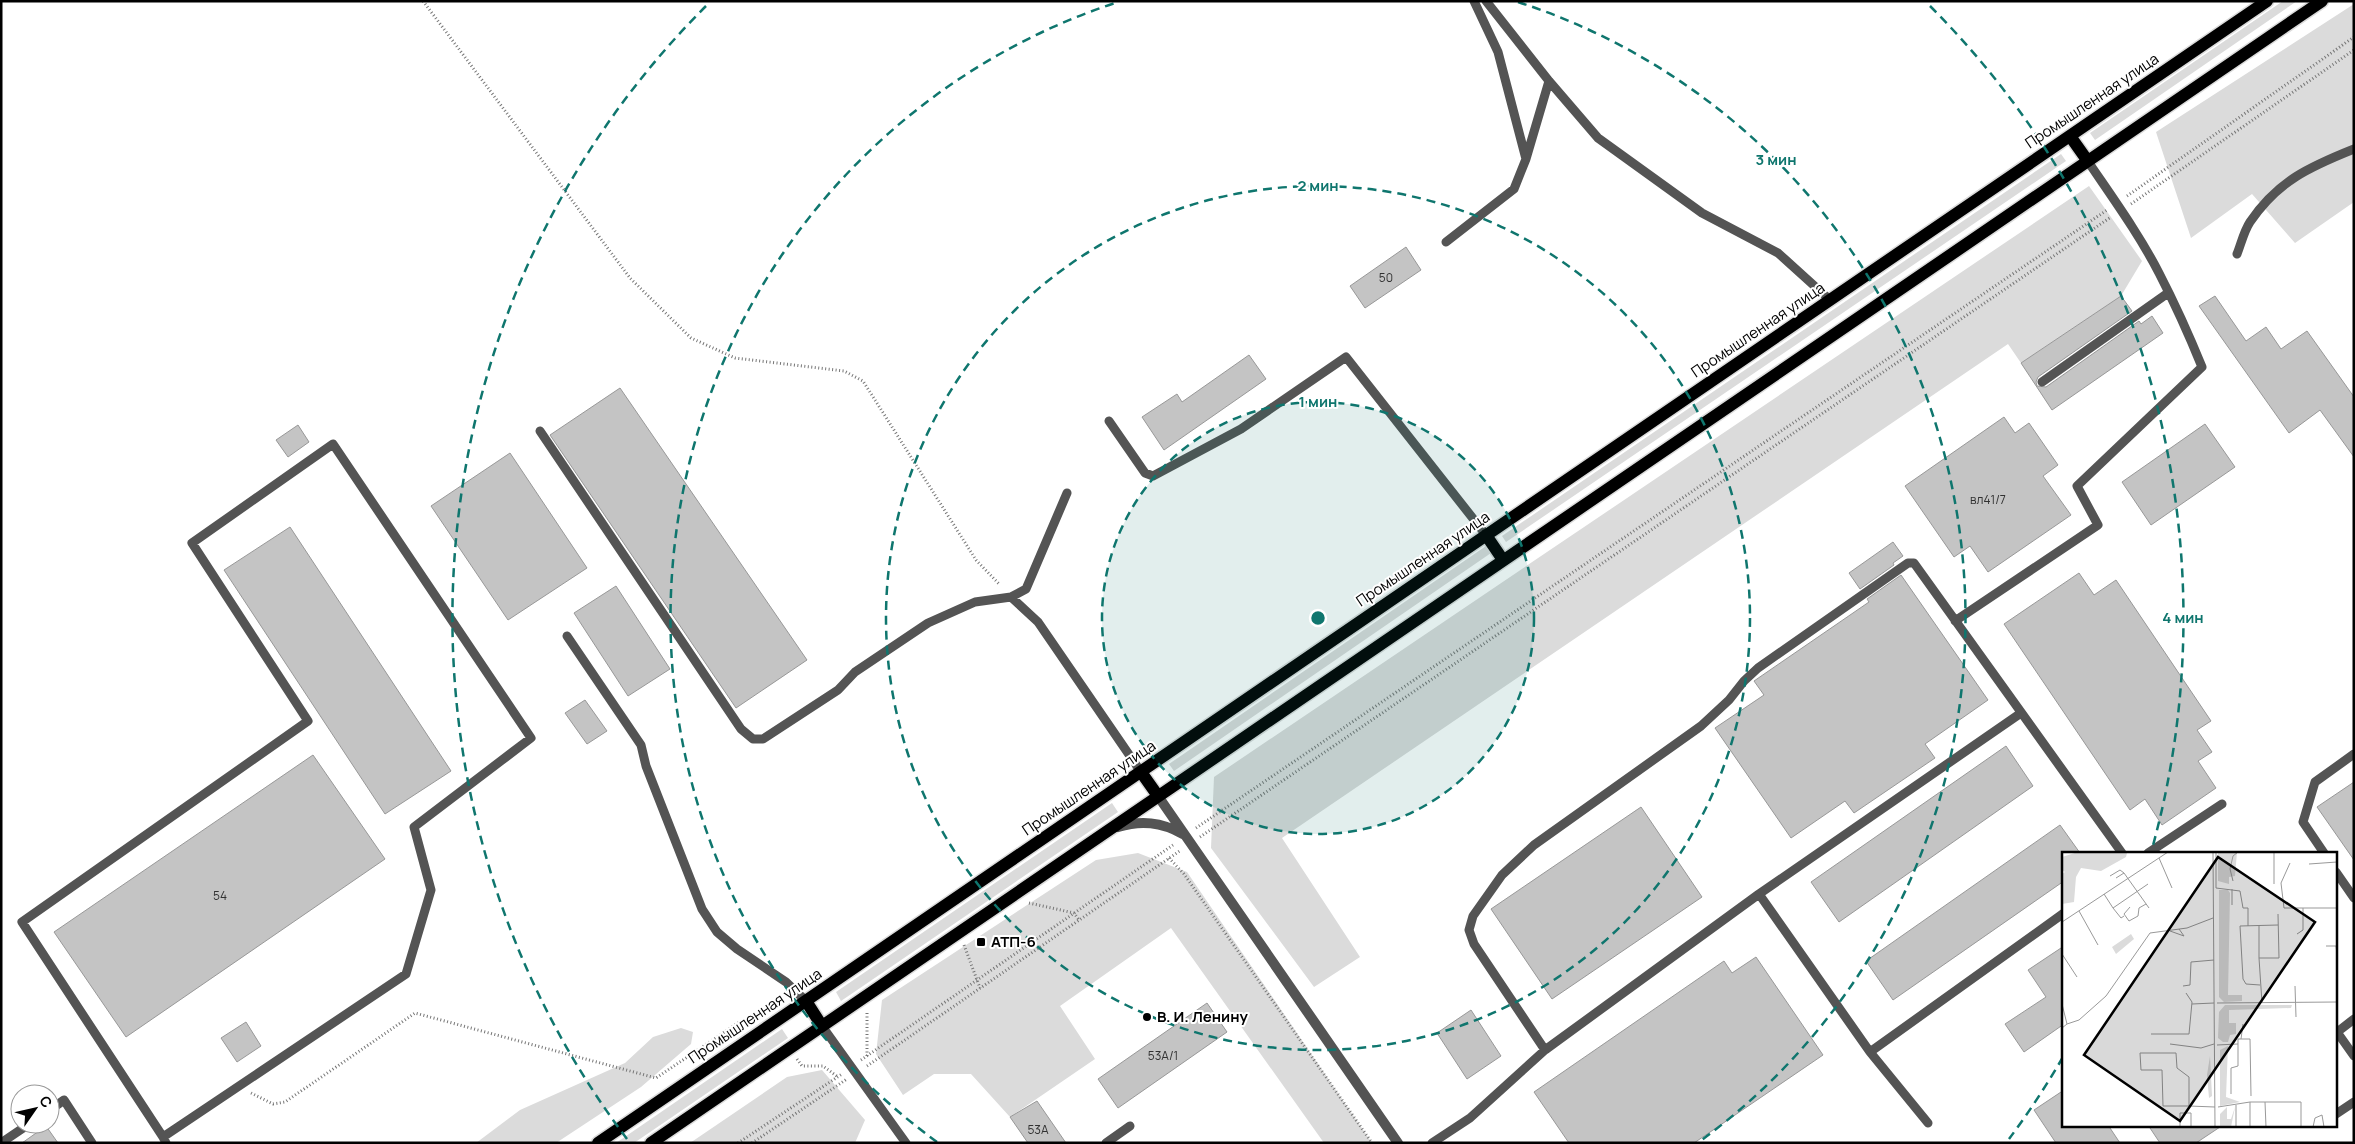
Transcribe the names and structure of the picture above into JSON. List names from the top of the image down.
{
  "streets": {
    "main road": ["Промышленная улица"]
  },
  "places": {
    "transit": ["АТП-6"],
    "other": ["В. И. Ленину"]
  },
  "house_numbers": [
    "50",
    "вл41/7",
    "54",
    "53А/1",
    "53А"
  ],
  "north": "top right",
  "rings": [
    "3 мин",
    "2 мин",
    "1 мин",
    "4 мин"
  ]
}
